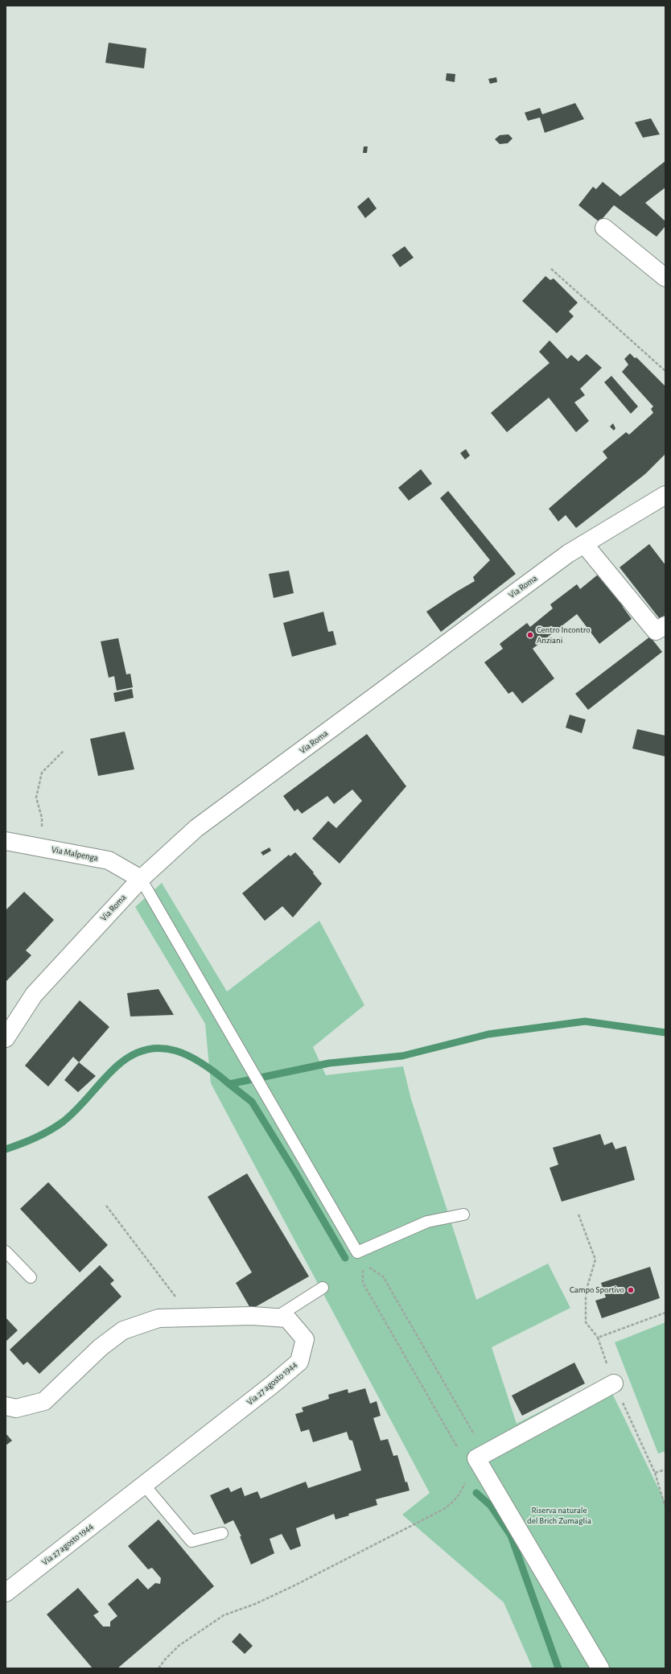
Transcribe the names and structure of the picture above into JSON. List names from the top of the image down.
{
  "streets": {
    "street": ["Via Roma", "Via Malpenga", "Via 27 agosto 1944"]
  },
  "crossings": [
    ["Via Roma", "Via Malpenga"]
  ],
  "parks": ["Riserva naturale del Brich Zumaglia"],
  "places": ["Centro Incontro Anziani", "Campo Sportivo"]
}
